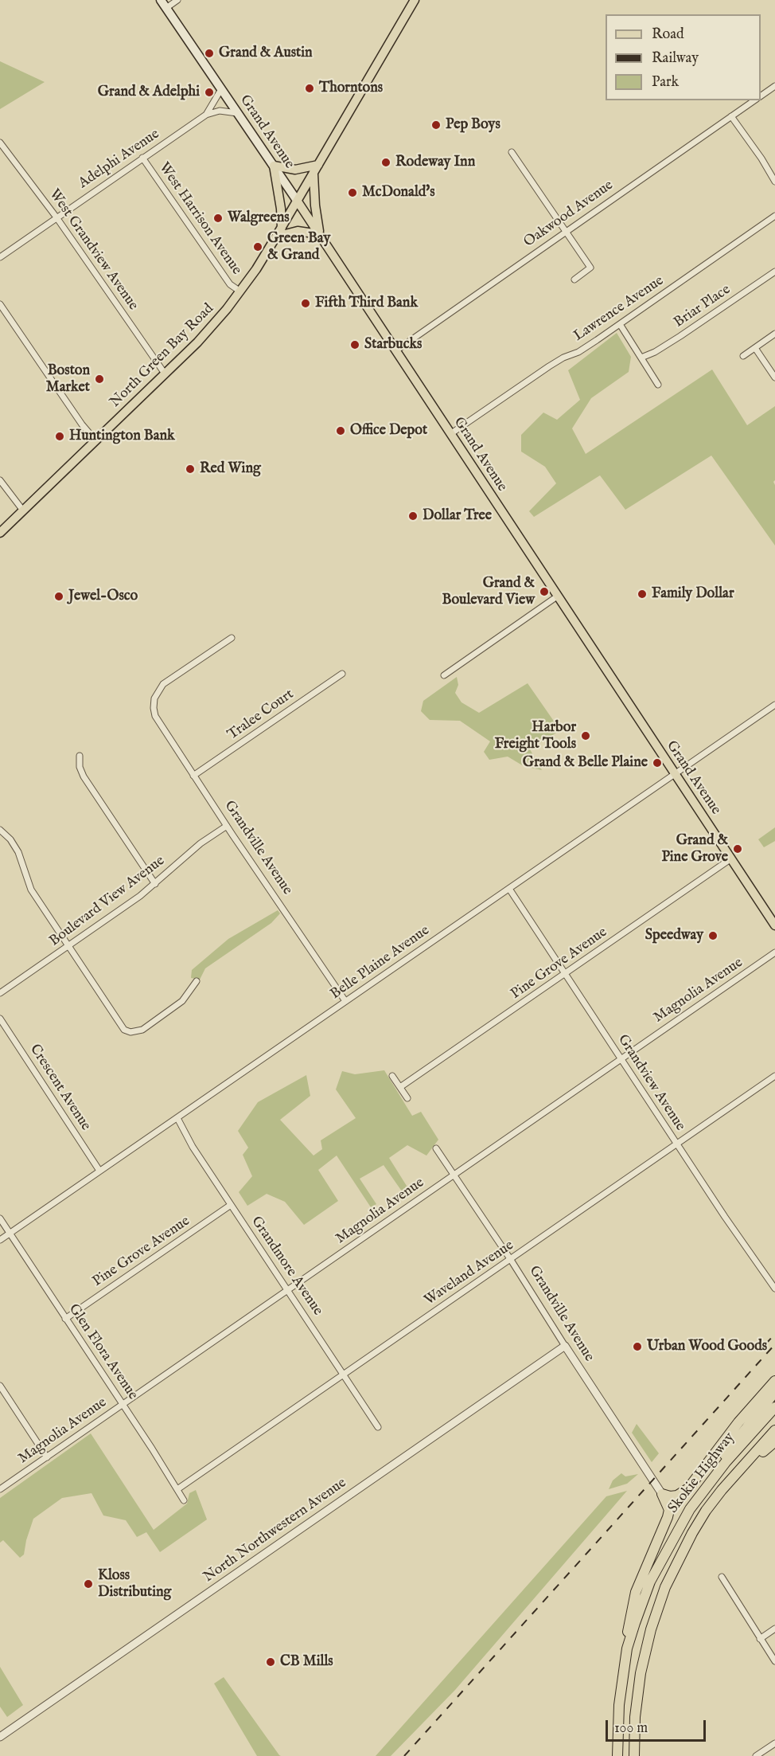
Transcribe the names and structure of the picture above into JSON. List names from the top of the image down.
{
  "streets": {
    "highway": ["Skokie Highway"],
    "main road": ["Grand Avenue", "North Green Bay Road"],
    "street": [
      "Adelphi Avenue",
      "Oakwood Avenue",
      "West Harrison Avenue",
      "West Grandview Avenue",
      "Briar Place",
      "Lawrence Avenue",
      "Tralee Court",
      "Grandville Avenue",
      "Boulevard View Avenue",
      "Belle Plaine Avenue",
      "Pine Grove Avenue",
      "Magnolia Avenue",
      "Grandview Avenue",
      "Crescent Avenue",
      "Grandmore Avenue",
      "Waveland Avenue",
      "Glen Flora Avenue",
      "North Northwestern Avenue"
    ]
  },
  "crossings": [
    ["Grand Avenue", "Adelphi Avenue"],
    ["Grand Avenue", "Oakwood Avenue"],
    ["Grand Avenue", "Lawrence Avenue"],
    ["Grand Avenue", "North Green Bay Road"],
    ["Grand Avenue", "Belle Plaine Avenue"],
    ["Grand Avenue", "Pine Grove Avenue"],
    ["Adelphi Avenue", "West Harrison Avenue"],
    ["Adelphi Avenue", "West Grandview Avenue"],
    ["West Harrison Avenue", "North Green Bay Road"],
    ["West Grandview Avenue", "North Green Bay Road"],
    ["Tralee Court", "Grandville Avenue"],
    ["Grandville Avenue", "Boulevard View Avenue"],
    ["Grandville Avenue", "Belle Plaine Avenue"],
    ["Grandville Avenue", "Magnolia Avenue"],
    ["Grandville Avenue", "Waveland Avenue"],
    ["Grandville Avenue", "North Northwestern Avenue"],
    ["Belle Plaine Avenue", "Grandview Avenue"],
    ["Belle Plaine Avenue", "Crescent Avenue"],
    ["Belle Plaine Avenue", "Grandmore Avenue"],
    ["Belle Plaine Avenue", "Glen Flora Avenue"],
    ["Pine Grove Avenue", "Grandview Avenue"],
    ["Pine Grove Avenue", "Grandmore Avenue"],
    ["Pine Grove Avenue", "Glen Flora Avenue"],
    ["Magnolia Avenue", "Grandview Avenue"],
    ["Magnolia Avenue", "Grandmore Avenue"],
    ["Magnolia Avenue", "Glen Flora Avenue"],
    ["Grandview Avenue", "Waveland Avenue"],
    ["Grandmore Avenue", "Waveland Avenue"],
    ["Waveland Avenue", "Glen Flora Avenue"]
  ],
  "places": [
    "Grand & Austin",
    "Thorntons",
    "Grand & Adelphi",
    "Pep Boys",
    "Rodeway Inn",
    "McDonald's",
    "Walgreens",
    "Green Bay & Grand",
    "Fifth Third Bank",
    "Starbucks",
    "Boston Market",
    "Office Depot",
    "Huntington Bank",
    "Red Wing",
    "Dollar Tree",
    "Grand & Boulevard View",
    "Family Dollar",
    "Jewel-Osco",
    "Harbor Freight Tools",
    "Grand & Belle Plaine",
    "Grand & Pine Grove",
    "Speedway",
    "Urban Wood Goods",
    "Kloss Distributing",
    "CB Mills"
  ],
  "legend": ["Road", "Railway", "Park"],
  "scale_bar": "100 m"
}
